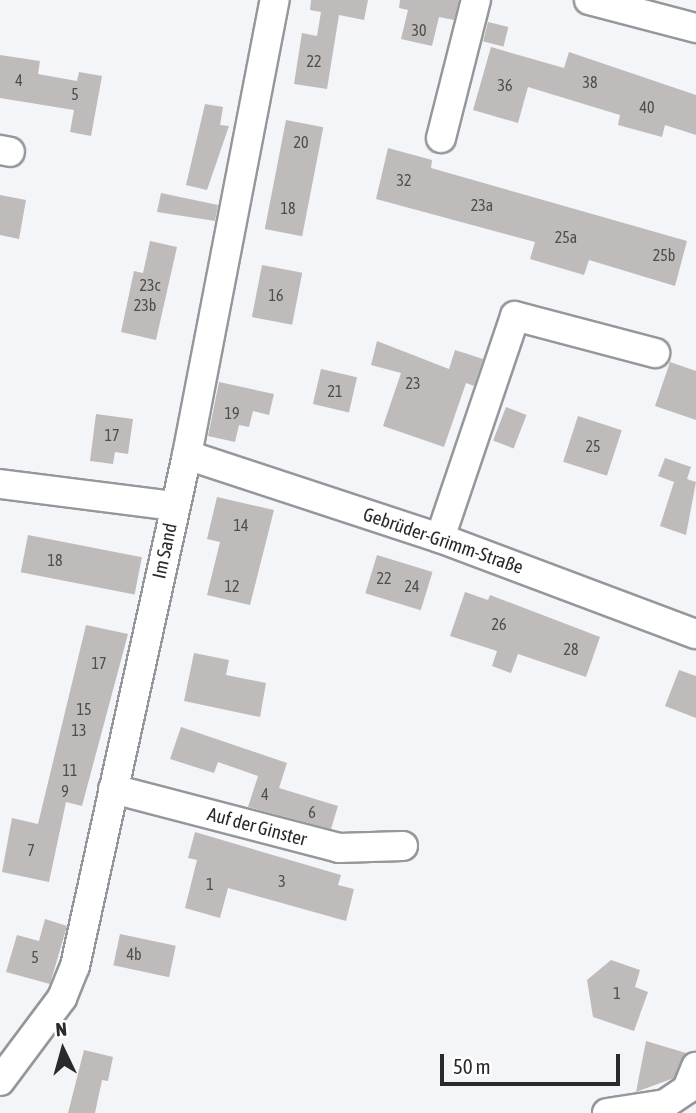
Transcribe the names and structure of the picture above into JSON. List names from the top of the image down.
{
  "streets": {
    "street": ["Gebrüder-Grimm-Straße", "Im Sand", "Auf der Ginster"]
  },
  "crossings": [
    ["Gebrüder-Grimm-Straße", "Im Sand"],
    ["Im Sand", "Auf der Ginster"]
  ],
  "house_numbers": [
    "30",
    "22",
    "4",
    "38",
    "36",
    "5",
    "40",
    "20",
    "32",
    "23a",
    "18",
    "25a",
    "25b",
    "23c",
    "16",
    "23b",
    "23",
    "21",
    "19",
    "17",
    "25",
    "14",
    "18",
    "22",
    "12",
    "24",
    "26",
    "28",
    "17",
    "15",
    "13",
    "11",
    "9",
    "4",
    "6",
    "7",
    "3",
    "1",
    "4b",
    "5",
    "1"
  ],
  "scale_bar": "50 m",
  "north": "top"
}
